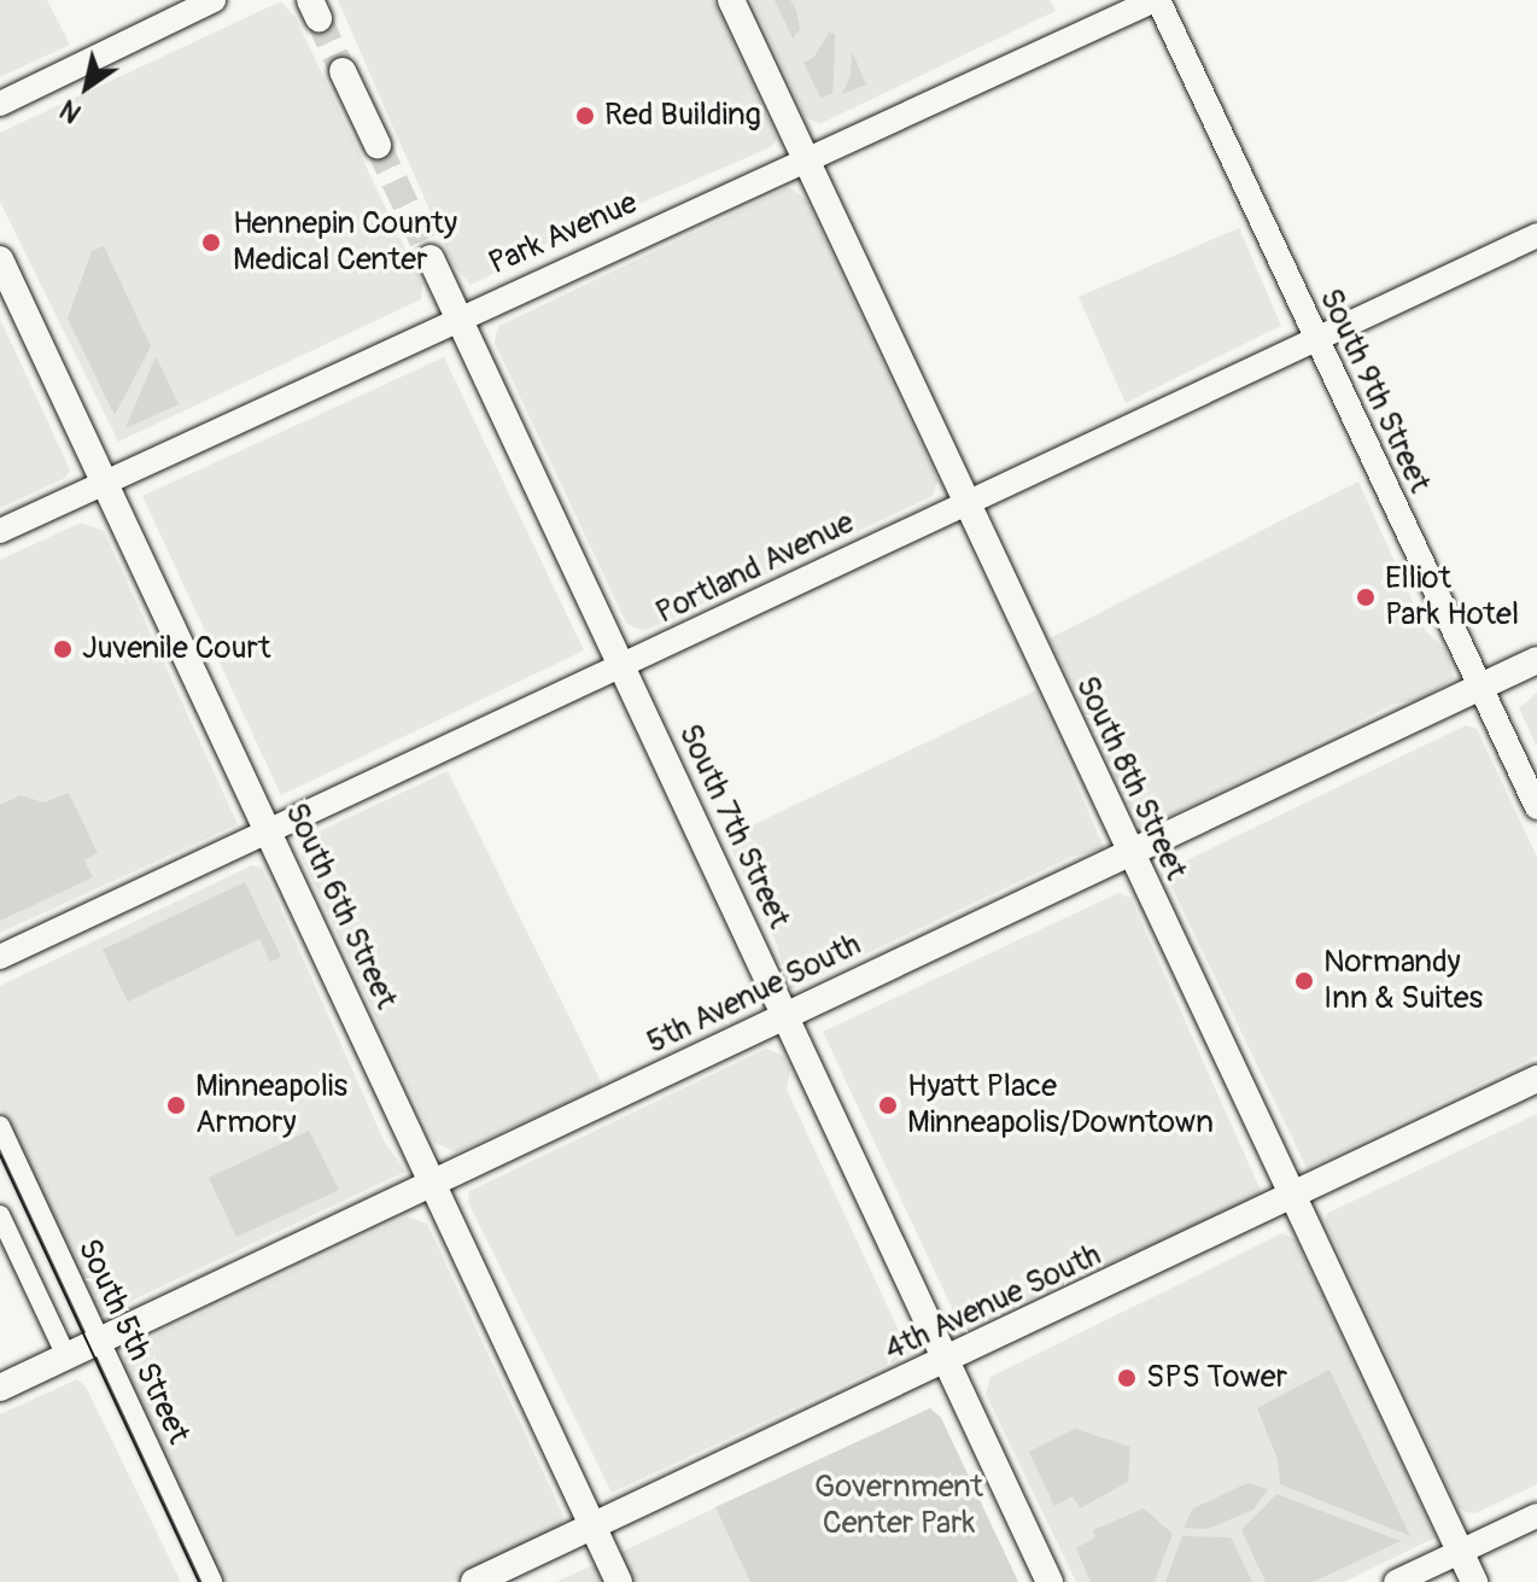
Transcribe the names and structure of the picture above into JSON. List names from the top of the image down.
{
  "streets": {
    "main road": [
      "South 8th Street",
      "South 7th Street",
      "South 6th Street",
      "5th Avenue South",
      "4th Avenue South"
    ],
    "street": [
      "Park Avenue",
      "South 9th Street",
      "Portland Avenue",
      "South 5th Street"
    ]
  },
  "crossings": [
    ["Park Avenue", "South 9th Street"],
    ["Park Avenue", "South 8th Street"],
    ["Park Avenue", "South 7th Street"],
    ["Park Avenue", "South 6th Street"],
    ["South 9th Street", "Portland Avenue"],
    ["South 9th Street", "5th Avenue South"],
    ["Portland Avenue", "South 8th Street"],
    ["Portland Avenue", "South 7th Street"],
    ["Portland Avenue", "South 6th Street"],
    ["South 8th Street", "5th Avenue South"],
    ["South 8th Street", "4th Avenue South"],
    ["South 7th Street", "5th Avenue South"],
    ["South 7th Street", "4th Avenue South"],
    ["South 6th Street", "5th Avenue South"],
    ["South 6th Street", "4th Avenue South"],
    ["5th Avenue South", "South 5th Street"]
  ],
  "parks": ["Government Center Park"],
  "places": [
    "Red Building",
    "Hennepin County Medical Center",
    "Elliot Park Hotel",
    "Juvenile Court",
    "Normandy Inn & Suites",
    "Minneapolis Armory",
    "Hyatt Place Minneapolis/Downtown",
    "SPS Tower"
  ],
  "north": "bottom left"
}
